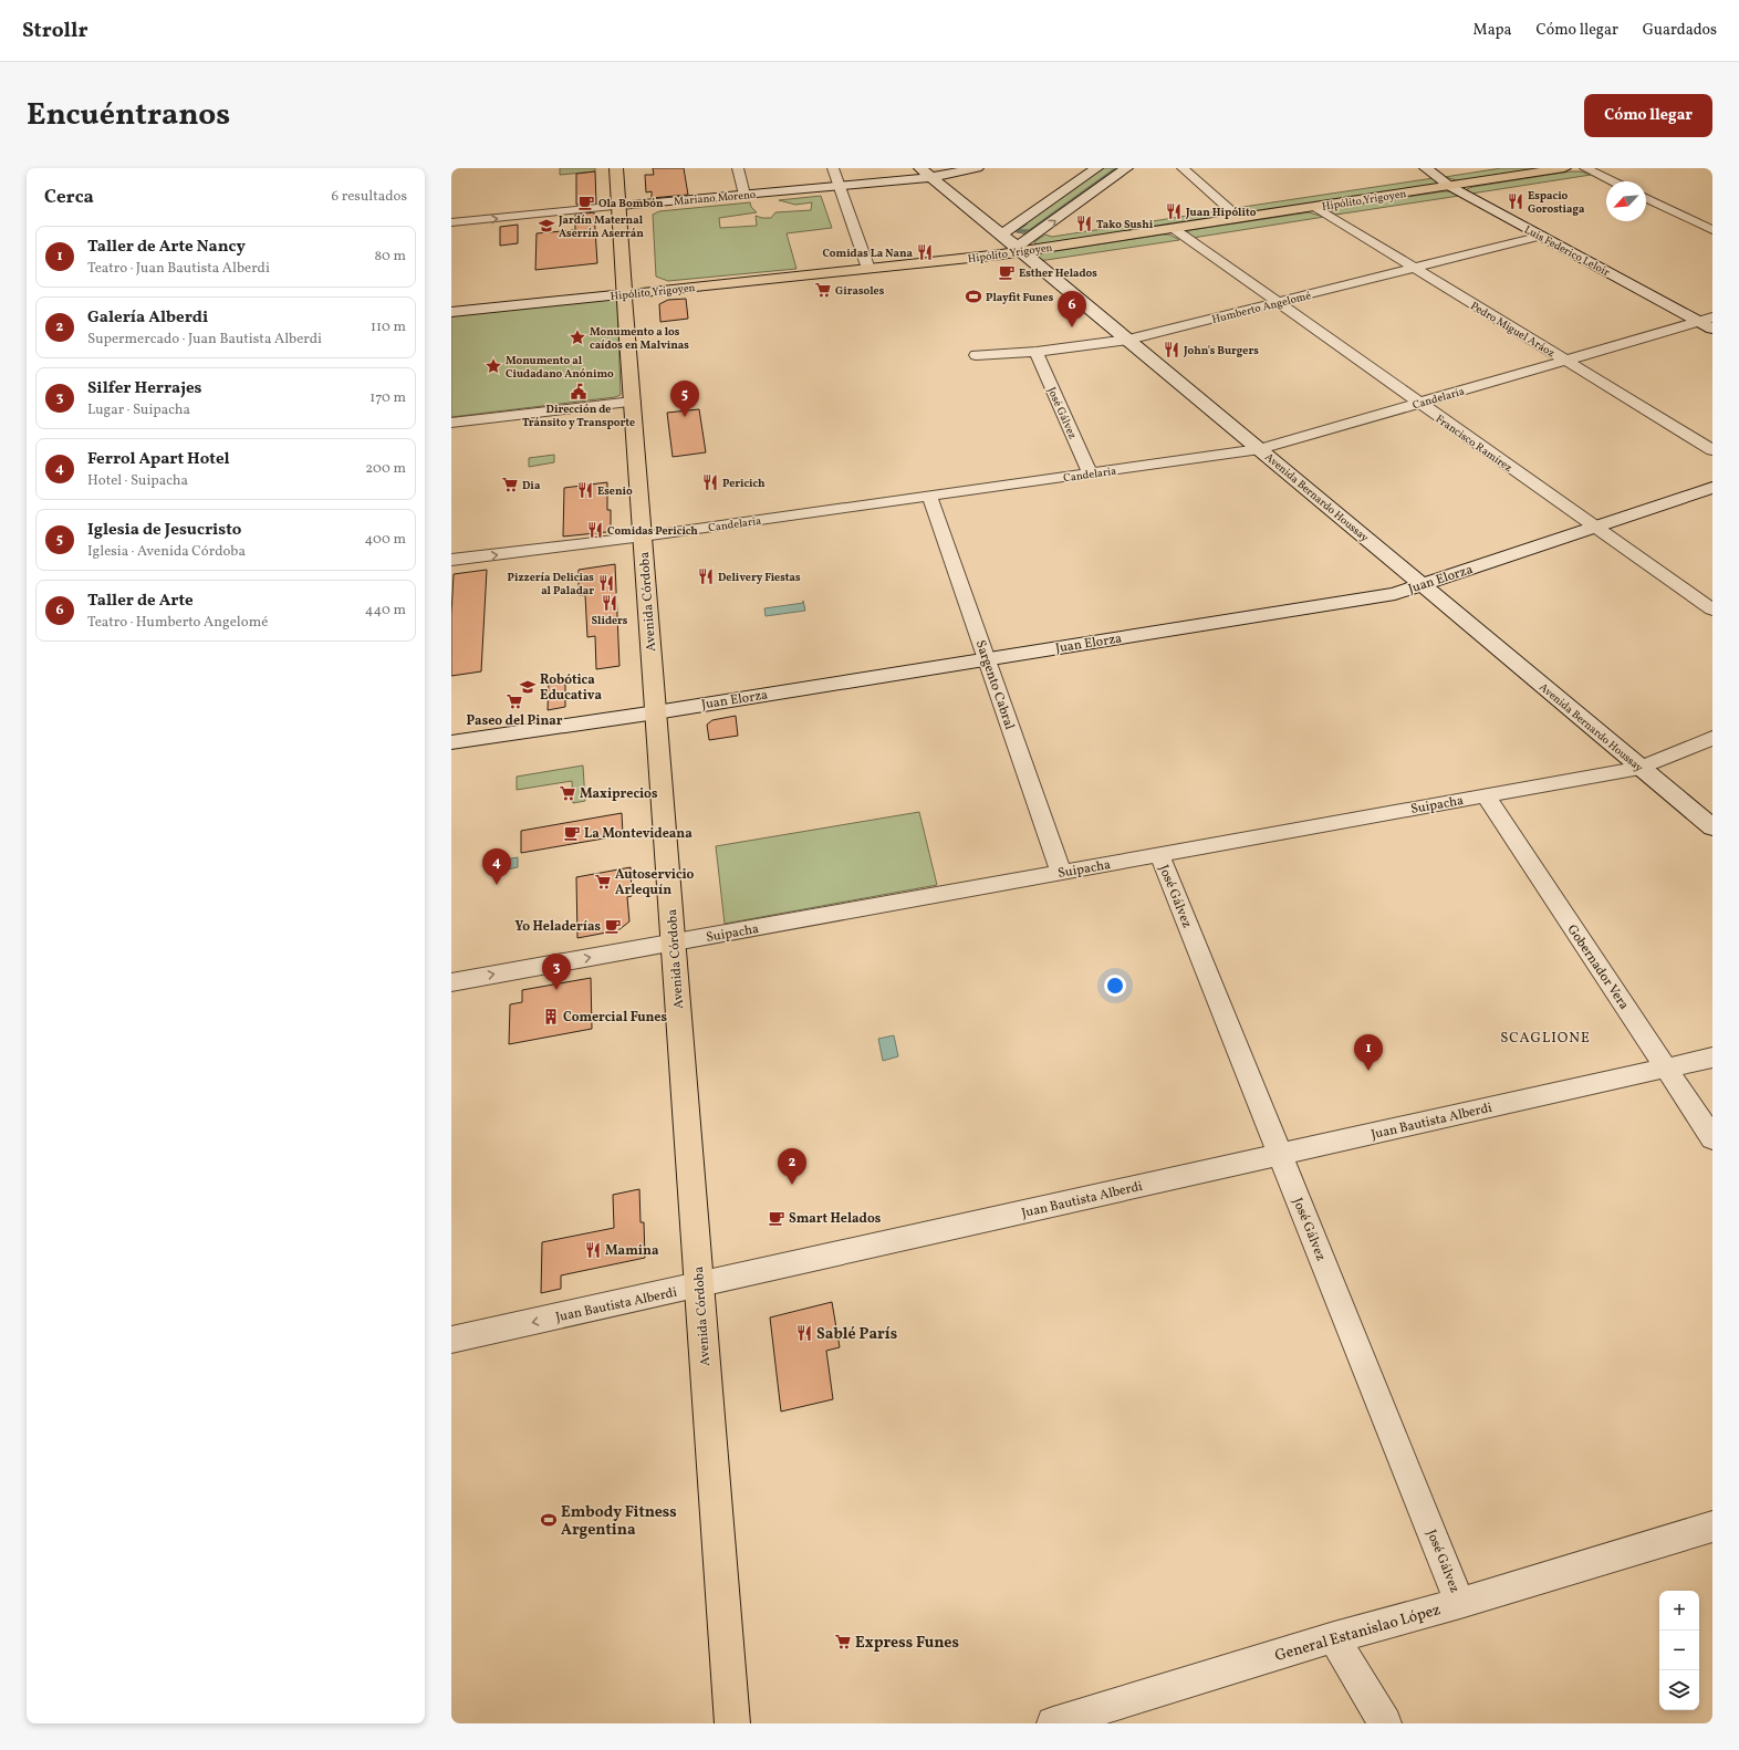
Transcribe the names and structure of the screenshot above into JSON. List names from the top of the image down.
{
  "streets": {
    "main road": ["Hipólito Yrigoyen", "Avenida Córdoba"],
    "street": [
      "Mariano Moreno",
      "Luis Federico Leloir",
      "Humberto Angelomé",
      "Pedro Miguel Aráoz",
      "Candelaria",
      "José Gálvez",
      "Francisco Ramírez",
      "Avenida Bernardo Houssay",
      "Juan Elorza",
      "Sargento Cabral",
      "Suipacha",
      "Gobernador Vera",
      "Juan Bautista Alberdi",
      "General Estanislao López"
    ]
  },
  "crossings": [
    ["Mariano Moreno", "Avenida Bernardo Houssay"],
    ["Mariano Moreno", "Avenida Córdoba"],
    ["Hipólito Yrigoyen", "Luis Federico Leloir"],
    ["Hipólito Yrigoyen", "Pedro Miguel Aráoz"],
    ["Hipólito Yrigoyen", "Francisco Ramírez"],
    ["Hipólito Yrigoyen", "Avenida Bernardo Houssay"],
    ["Hipólito Yrigoyen", "Avenida Córdoba"],
    ["Luis Federico Leloir", "Humberto Angelomé"],
    ["Luis Federico Leloir", "Candelaria"],
    ["Humberto Angelomé", "Pedro Miguel Aráoz"],
    ["Humberto Angelomé", "José Gálvez"],
    ["Humberto Angelomé", "Francisco Ramírez"],
    ["Humberto Angelomé", "Avenida Bernardo Houssay"],
    ["Pedro Miguel Aráoz", "Candelaria"],
    ["Candelaria", "José Gálvez"],
    ["Candelaria", "Francisco Ramírez"],
    ["Candelaria", "Avenida Bernardo Houssay"],
    ["Candelaria", "Avenida Córdoba"],
    ["Candelaria", "Sargento Cabral"],
    ["José Gálvez", "Suipacha"],
    ["José Gálvez", "Juan Bautista Alberdi"],
    ["José Gálvez", "General Estanislao López"],
    ["Francisco Ramírez", "Juan Elorza"],
    ["Avenida Bernardo Houssay", "Juan Elorza"],
    ["Avenida Bernardo Houssay", "Suipacha"],
    ["Juan Elorza", "Avenida Córdoba"],
    ["Juan Elorza", "Sargento Cabral"],
    ["Avenida Córdoba", "Suipacha"],
    ["Avenida Córdoba", "Juan Bautista Alberdi"],
    ["Sargento Cabral", "Suipacha"],
    ["Suipacha", "Gobernador Vera"],
    ["Gobernador Vera", "Juan Bautista Alberdi"]
  ],
  "districts": ["SCAGLIONE"],
  "places": {
    "restaurant": [
      "Espacio Gorostiaga",
      "Juan Hipólito",
      "Tako Sushi",
      "Comidas La Nana",
      "John's Burgers",
      "Pericich",
      "Esenio",
      "Comidas Pericich",
      "Delivery Fiestas",
      "Pizzería Delicias al Paladar",
      "Sliders",
      "Mamina",
      "Sablé París"
    ],
    "cafe": [
      "Ola Bombón",
      "Esther Helados",
      "La Montevideana",
      "Yo Heladerías",
      "Smart Helados"
    ],
    "school or university": ["Jardín Maternal Aserrín Aserrán", "Robótica Educativa"],
    "supermarket": [
      "Girasoles",
      "Dia",
      "Paseo del Pinar",
      "Maxiprecios",
      "Autoservicio Arlequín",
      "Express Funes"
    ],
    "sports": ["Playfit Funes", "Embody Fitness Argentina"],
    "place": ["Monumento a los caídos en Malvinas", "Monumento al Ciudadano Anónimo"],
    "public building": ["Dirección de Tránsito y Transporte"],
    "building": ["Comercial Funes"]
  },
  "north": "bottom left",
  "page": {
    "header": "Strollr",
    "nav": ["Mapa", "Cómo llegar", "Guardados"],
    "title": "Encuéntranos",
    "buttons": "Cómo llegar",
    "heading": ["Cerca", "6 resultados"],
    "list": [
      {
        "mark": "1",
        "name": "Taller de Arte Nancy",
        "note": "Teatro · Juan Bautista Alberdi",
        "value": "80 m"
      },
      {
        "mark": "2",
        "name": "Galería Alberdi",
        "note": "Supermercado · Juan Bautista Alberdi",
        "value": "110 m"
      },
      {
        "mark": "3",
        "name": "Silfer Herrajes",
        "note": "Lugar · Suipacha",
        "value": "170 m"
      },
      {
        "mark": "4",
        "name": "Ferrol Apart Hotel",
        "note": "Hotel · Suipacha",
        "value": "200 m"
      },
      {
        "mark": "5",
        "name": "Iglesia de Jesucristo",
        "note": "Iglesia · Avenida Córdoba",
        "value": "400 m"
      },
      {
        "mark": "6",
        "name": "Taller de Arte",
        "note": "Teatro · Humberto Angelomé",
        "value": "440 m"
      }
    ],
    "pins": [
      "6",
      "5",
      "4",
      "3",
      "1",
      "2"
    ],
    "map_buttons": ["+", "−"]
  }
}
